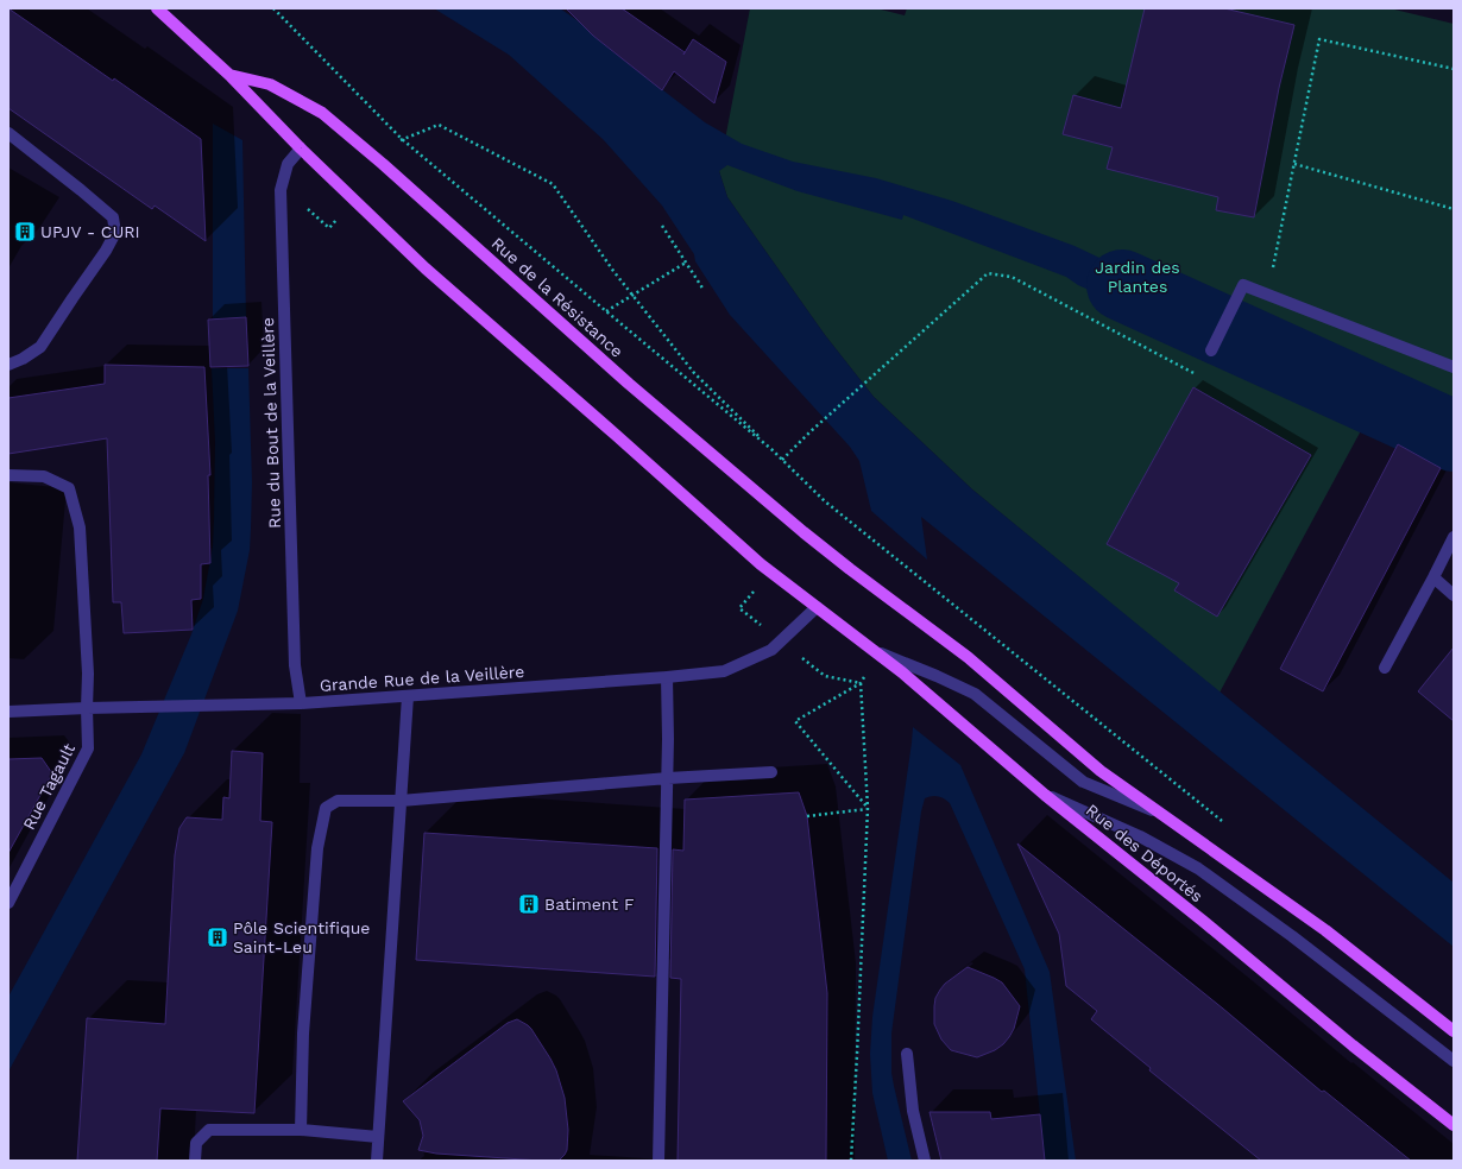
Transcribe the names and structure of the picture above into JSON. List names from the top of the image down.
{
  "streets": {
    "main road": ["Rue de la Résistance", "Rue des Déportés"],
    "street": ["Rue du Bout de la Veillère", "Grande Rue de la Veillère", "Rue Tagault"]
  },
  "crossings": [
    ["Rue de la Résistance", "Rue du Bout de la Veillère"],
    ["Rue de la Résistance", "Grande Rue de la Veillère"],
    ["Rue de la Résistance", "Rue des Déportés"],
    ["Rue du Bout de la Veillère", "Grande Rue de la Veillère"],
    ["Grande Rue de la Veillère", "Rue Tagault"],
    ["Grande Rue de la Veillère", "Rue des Déportés"]
  ],
  "parks": ["Jardin des Plantes"],
  "places": {
    "building": ["UPJV - CURI", "Batiment F", "Pôle Scientifique Saint-Leu"]
  }
}
